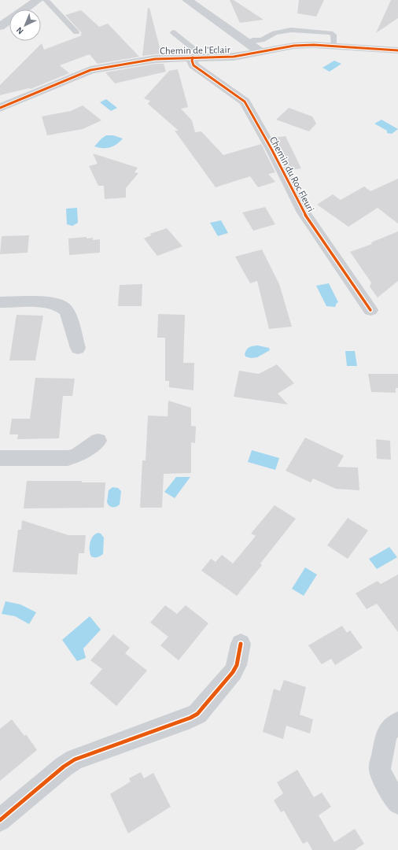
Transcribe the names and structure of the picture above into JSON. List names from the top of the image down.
{
  "streets": {
    "street": ["Chemin de l'Eclair", "Chemin du Roc Fleuri"]
  },
  "crossings": [
    ["Chemin de l'Eclair", "Chemin du Roc Fleuri"]
  ],
  "north": "bottom left"
}
